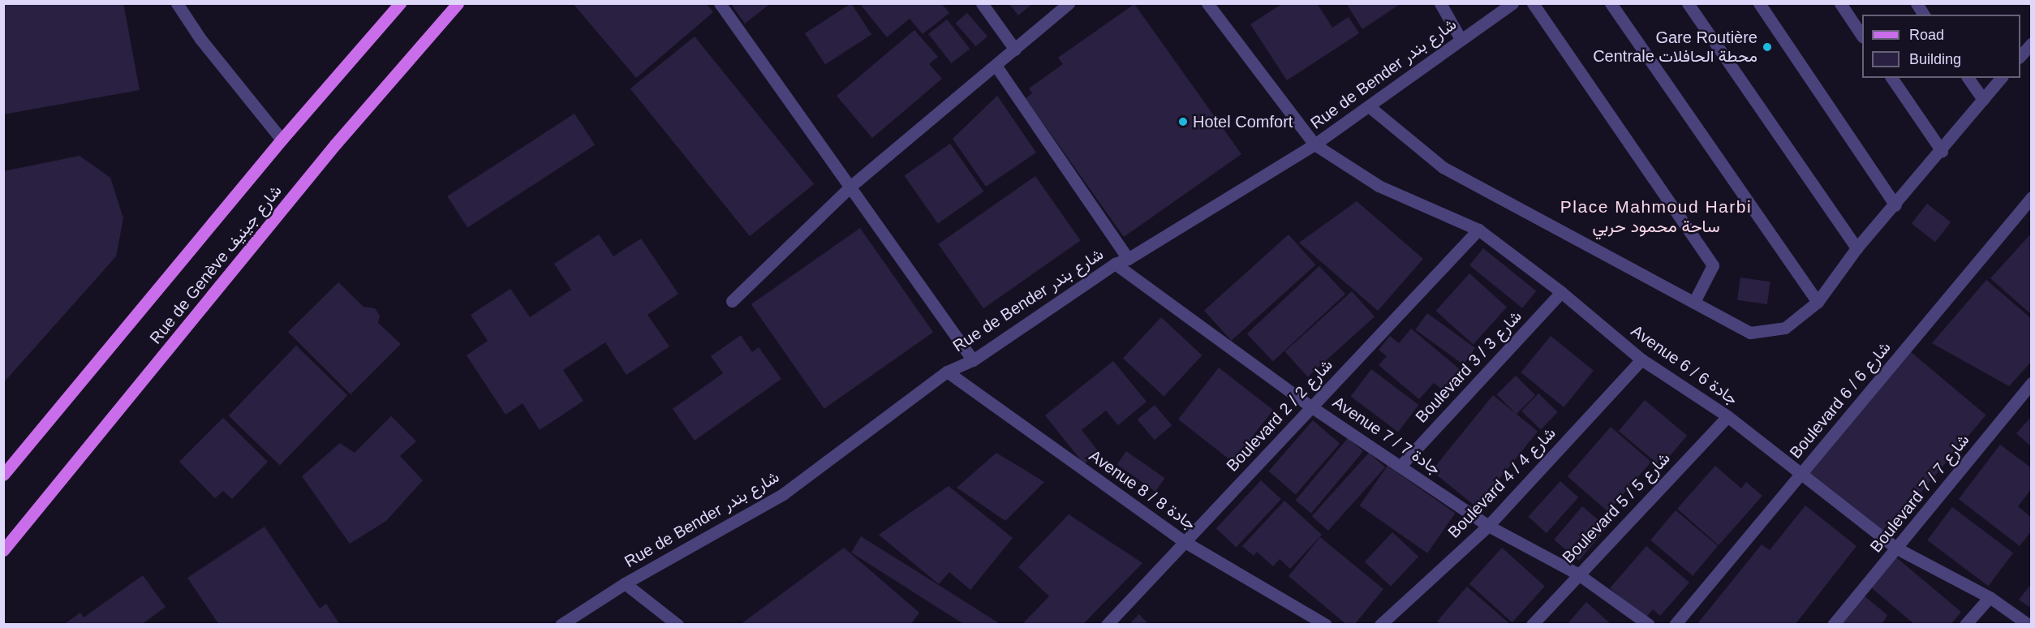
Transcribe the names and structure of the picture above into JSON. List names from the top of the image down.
{
  "streets": {
    "main road": ["Rue de Genève شارع جينيف"],
    "street": [
      "Rue de Bender شارع بندر",
      "Avenue 6 / جادة 6",
      "Boulevard 3 / شارع 3",
      "Boulevard 6 / شارع 6",
      "Boulevard 2 / شارع 2",
      "Avenue 7 / جادة 7",
      "Boulevard 4 / شارع 4",
      "Avenue 8 / جادة 8",
      "Boulevard 7 / شارع 7",
      "Boulevard 5 / شارع 5"
    ]
  },
  "crossings": [
    ["Rue de Bender شارع بندر", "Avenue 6 / جادة 6"],
    ["Rue de Bender شارع بندر", "Avenue 7 / جادة 7"],
    ["Rue de Bender شارع بندر", "Avenue 8 / جادة 8"],
    ["Avenue 6 / جادة 6", "Boulevard 3 / شارع 3"],
    ["Avenue 6 / جادة 6", "Boulevard 6 / شارع 6"],
    ["Avenue 6 / جادة 6", "Boulevard 2 / شارع 2"],
    ["Avenue 6 / جادة 6", "Boulevard 4 / شارع 4"],
    ["Avenue 6 / جادة 6", "Boulevard 7 / شارع 7"],
    ["Avenue 6 / جادة 6", "Boulevard 5 / شارع 5"],
    ["Boulevard 3 / شارع 3", "Avenue 7 / جادة 7"],
    ["Boulevard 2 / شارع 2", "Avenue 7 / جادة 7"],
    ["Boulevard 2 / شارع 2", "Avenue 8 / جادة 8"],
    ["Avenue 7 / جادة 7", "Boulevard 4 / شارع 4"],
    ["Avenue 7 / جادة 7", "Boulevard 5 / شارع 5"]
  ],
  "districts": ["Place Mahmoud Harbi ساحة محمود حربي"],
  "places": ["Gare Routière Centrale محطة الحافلات", "Hotel Comfort"],
  "legend": ["Road", "Building"]
}
